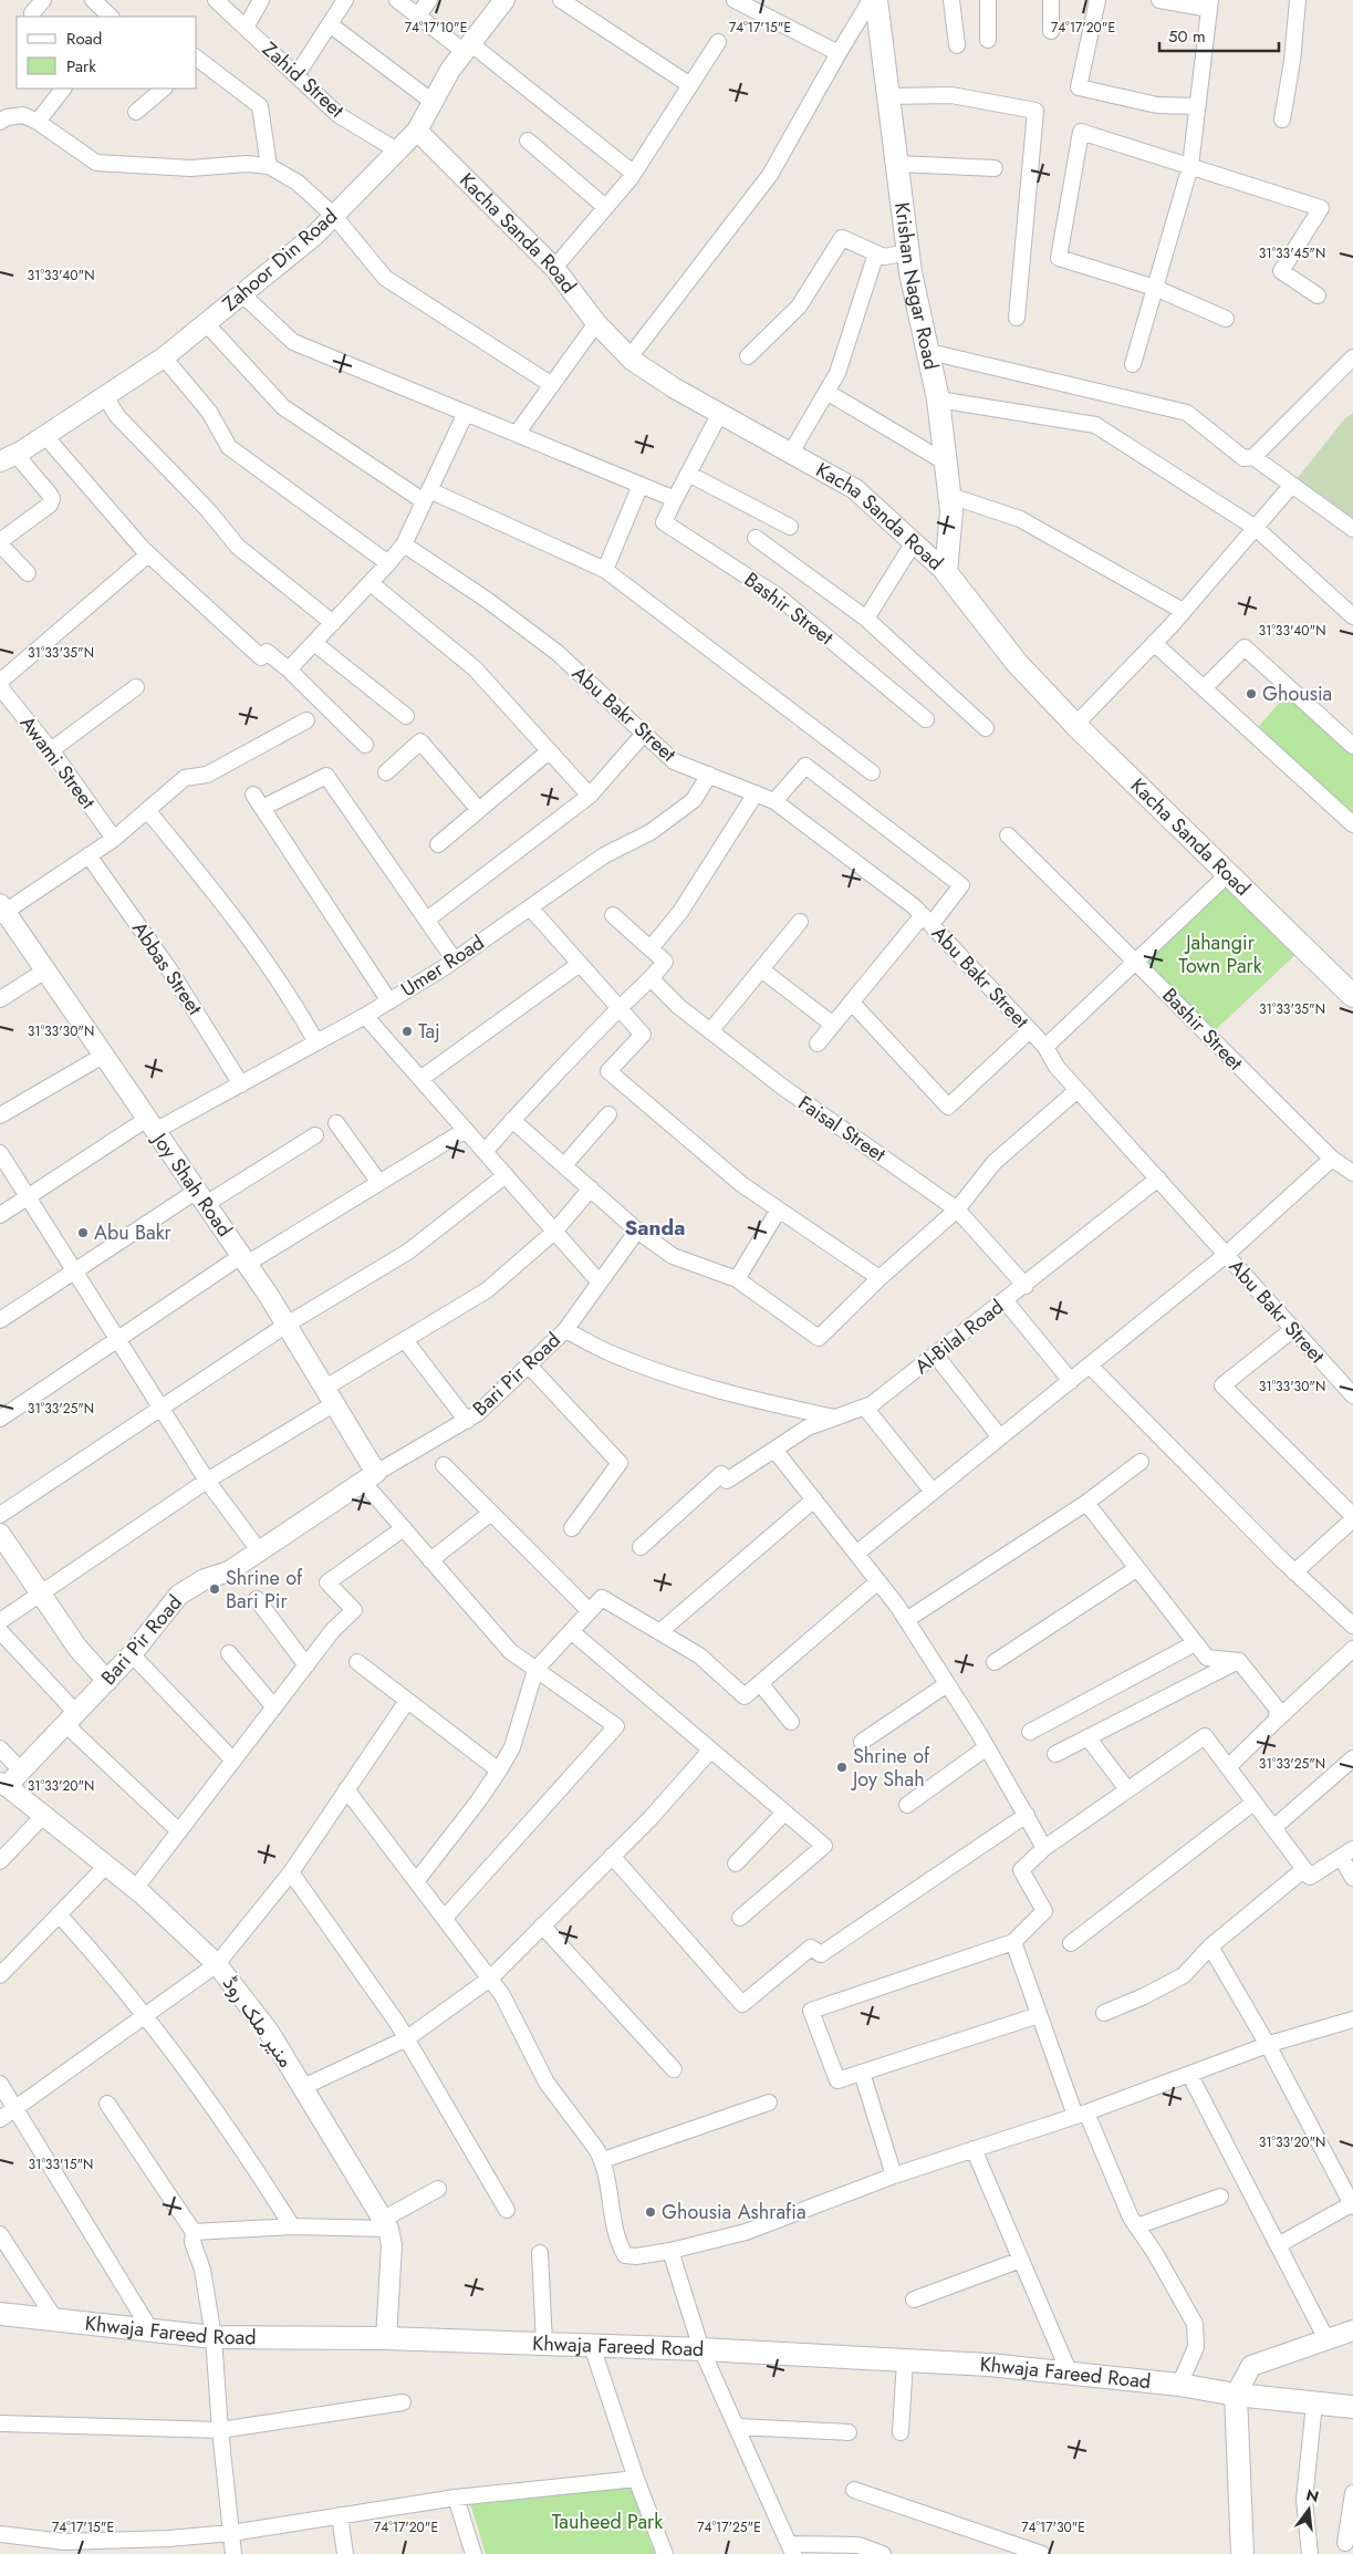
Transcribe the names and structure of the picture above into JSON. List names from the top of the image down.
{
  "streets": {
    "main road": ["Kacha Sanda Road", "Krishan Nagar Road", "Khwaja Fareed Road"],
    "street": [
      "Zahid Street",
      "Zahoor Din Road",
      "Bashir Street",
      "Abu Bakr Street",
      "Awami Street",
      "Umer Road",
      "Abbas Street",
      "Faisal Street",
      "Joy Shah Road",
      "Al-Bilal Road",
      "Bari Pir Road",
      "منیر ملک روڈ"
    ]
  },
  "crossings": [
    ["Zahid Street", "Zahoor Din Road"],
    ["Kacha Sanda Road", "Zahoor Din Road"],
    ["Kacha Sanda Road", "Krishan Nagar Road"],
    ["Abu Bakr Street", "Umer Road"],
    ["Abu Bakr Street", "Al-Bilal Road"],
    ["Umer Road", "Abbas Street"],
    ["Umer Road", "Joy Shah Road"],
    ["Faisal Street", "Al-Bilal Road"],
    ["Joy Shah Road", "Bari Pir Road"],
    ["Bari Pir Road", "منیر ملک روڈ"],
    ["منیر ملک روڈ", "Khwaja Fareed Road"]
  ],
  "districts": ["Sanda"],
  "parks": ["Jahangir Town Park", "Tauheed Park"],
  "places": [
    "Ghousia",
    "Taj",
    "Abu Bakr",
    "Shrine of Bari Pir",
    "Shrine of Joy Shah",
    "Ghousia Ashrafia"
  ],
  "legend": ["Road", "Park"],
  "scale_bar": "50 m",
  "north": "top",
  "coordinates": [
    "74°17'10\"E",
    "74°17'15\"E",
    "74°17'20\"E",
    "31°33'45\"N",
    "31°33'40\"N",
    "31°33'35\"N",
    "31°33'30\"N",
    "31°33'25\"N",
    "31°33'20\"N",
    "31°33'15\"N",
    "74°17'25\"E",
    "74°17'30\"E"
  ]
}
